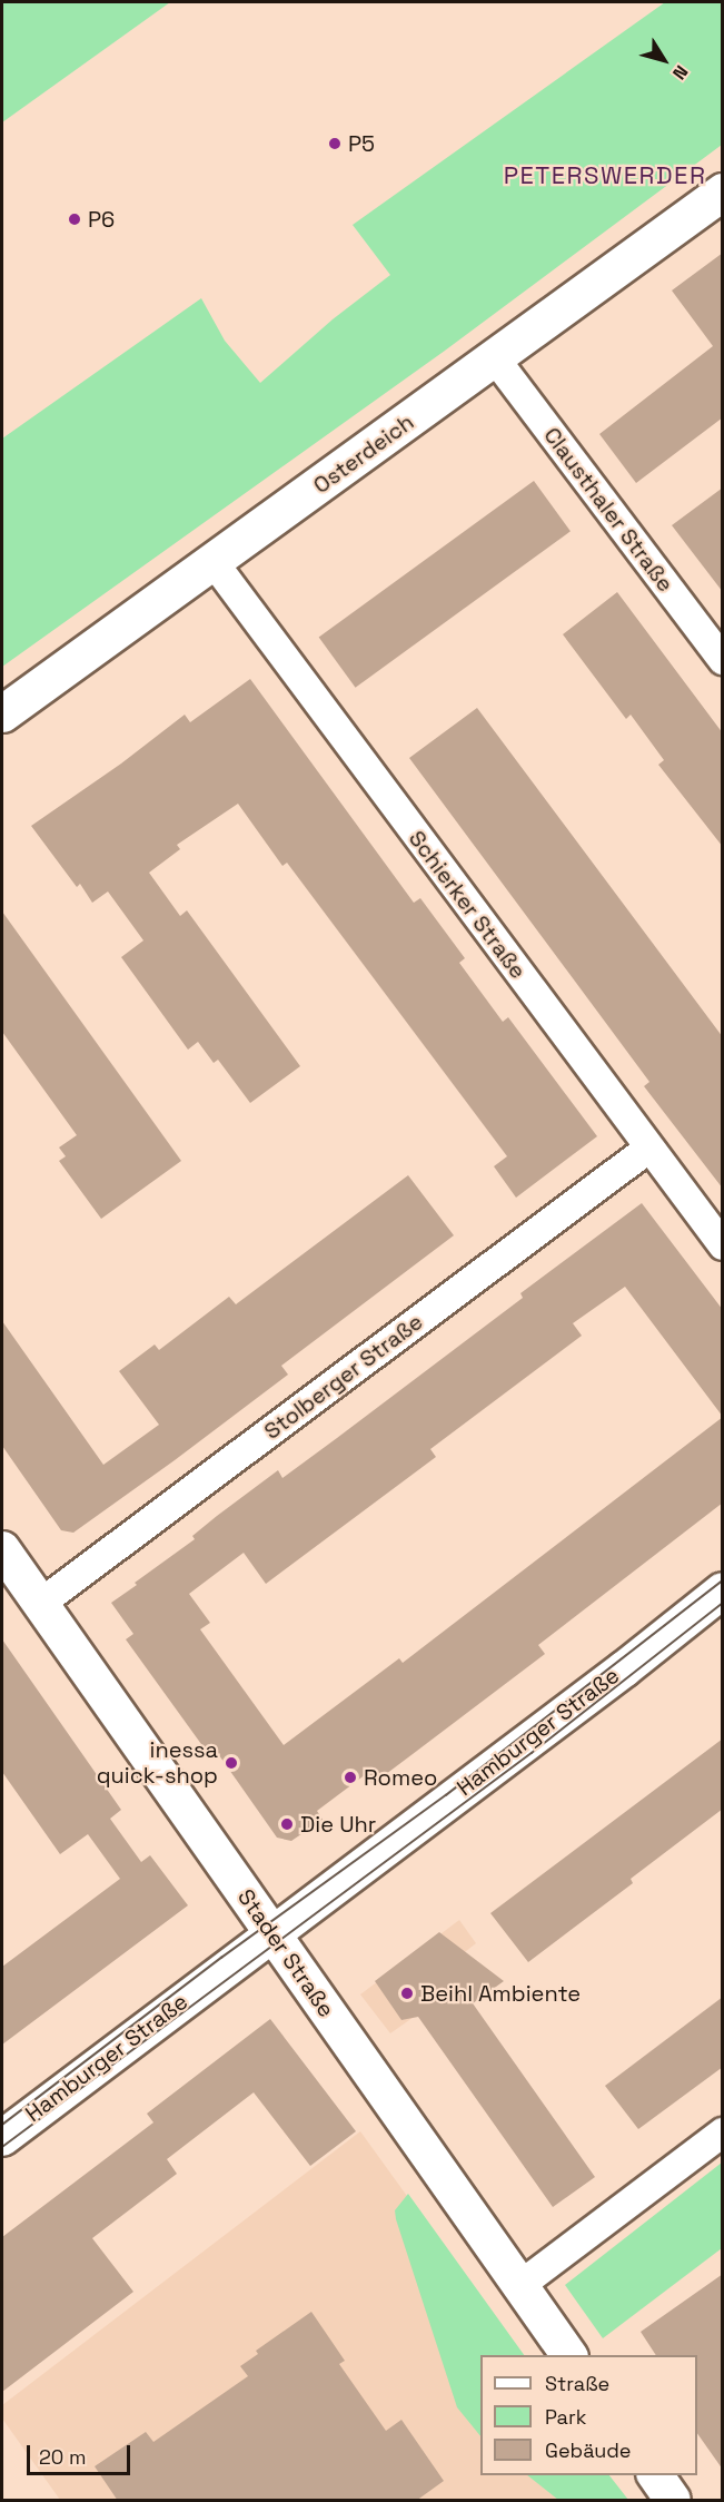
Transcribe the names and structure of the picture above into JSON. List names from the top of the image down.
{
  "streets": {
    "main road": ["Osterdeich"],
    "street": [
      "Clausthaler Straße",
      "Schierker Straße",
      "Stolberger Straße",
      "Hamburger Straße",
      "Stader Straße"
    ]
  },
  "crossings": [
    ["Osterdeich", "Clausthaler Straße"],
    ["Osterdeich", "Schierker Straße"],
    ["Schierker Straße", "Stolberger Straße"],
    ["Stolberger Straße", "Stader Straße"],
    ["Hamburger Straße", "Stader Straße"]
  ],
  "districts": ["PETERSWERDER"],
  "places": [
    "P5",
    "P6",
    "inessa quick-shop",
    "Romeo",
    "Die Uhr",
    "Beihl Ambiente"
  ],
  "legend": ["Straße", "Park", "Gebäude"],
  "scale_bar": "20 m",
  "north": "bottom right"
}
